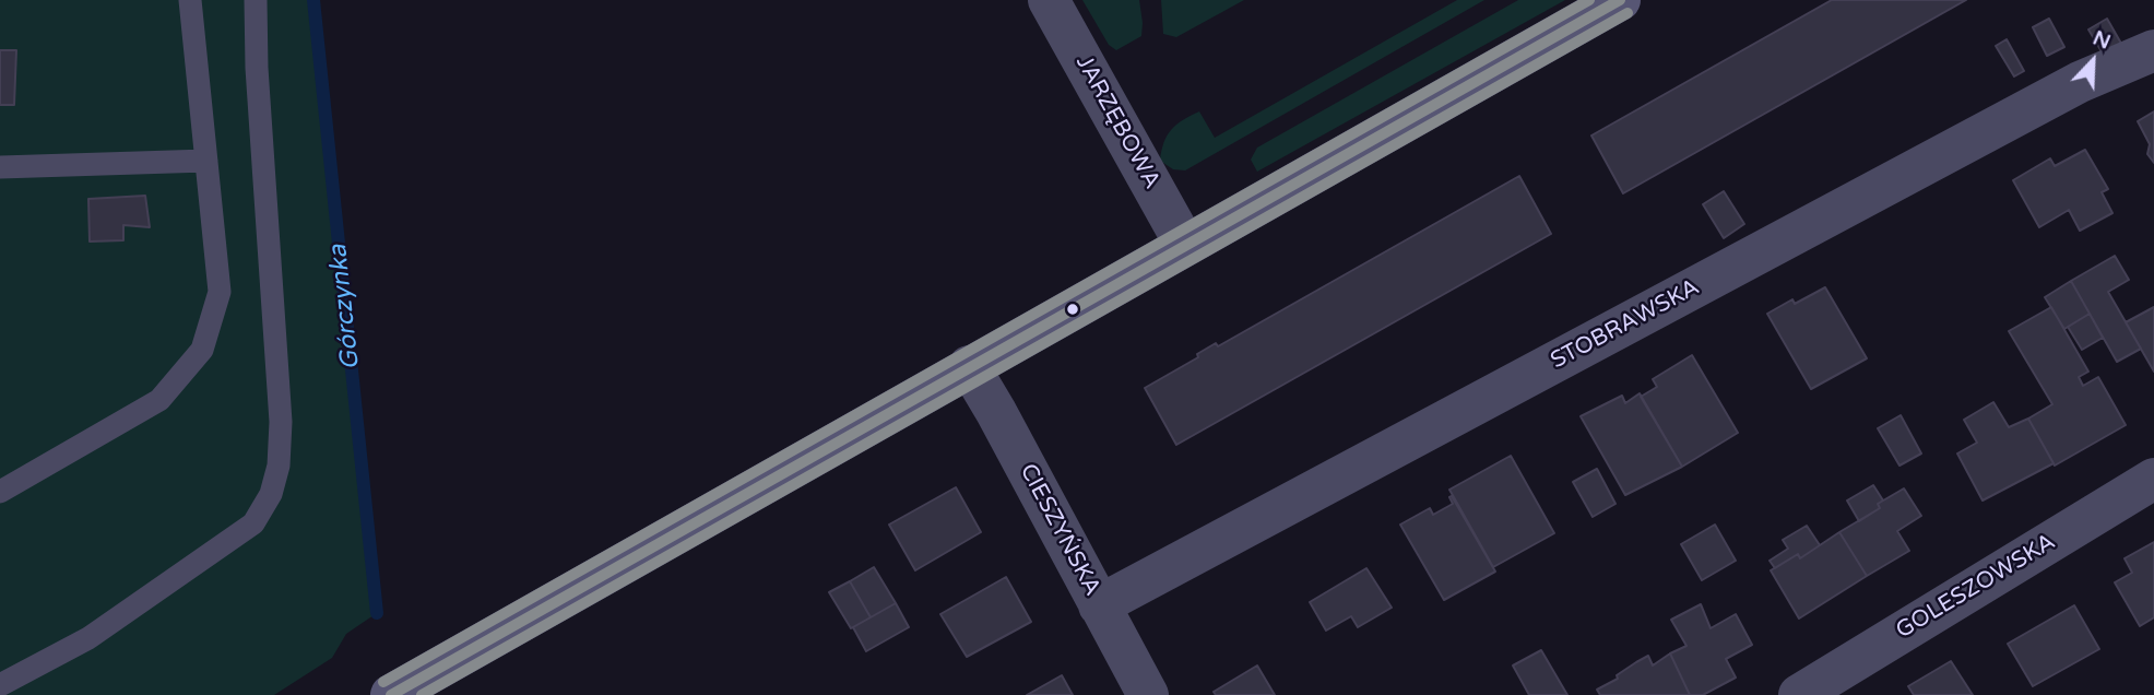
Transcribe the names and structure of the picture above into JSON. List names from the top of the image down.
{
  "streets": {
    "street": [
      "JARZĘBOWA",
      "STOBRAWSKA",
      "CIESZYŃSKA",
      "GOLESZOWSKA"
    ]
  },
  "crossings": [
    ["STOBRAWSKA", "CIESZYŃSKA"]
  ],
  "water": ["Górczynka"],
  "north": "top right"
}
